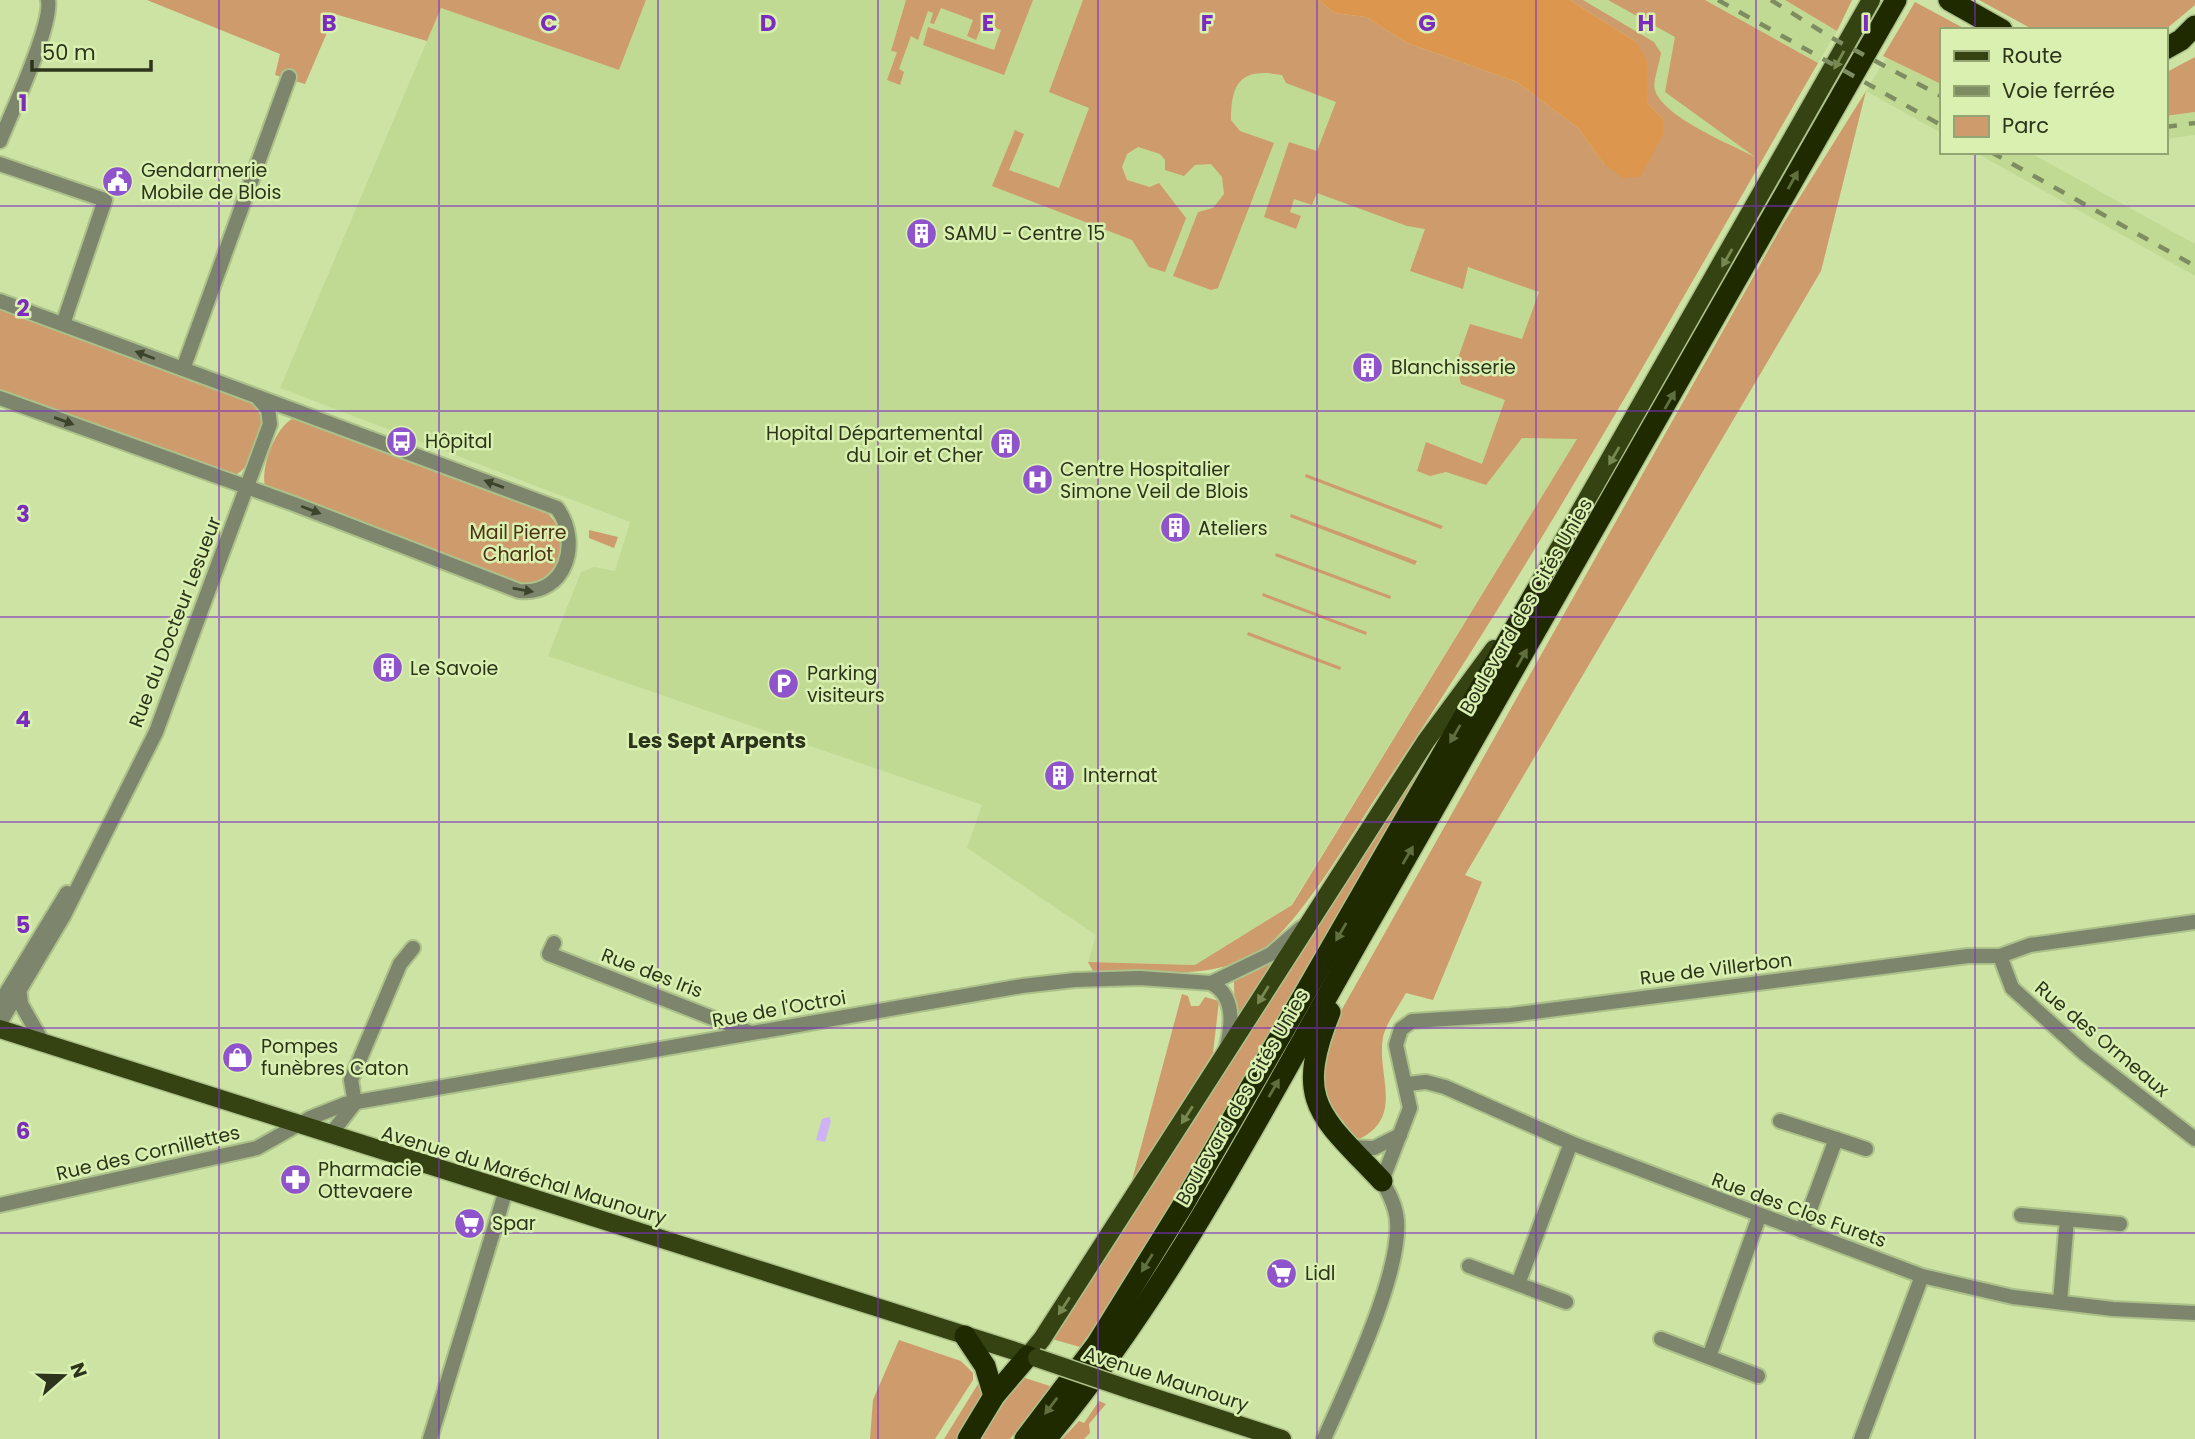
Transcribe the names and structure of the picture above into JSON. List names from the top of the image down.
{
  "streets": {
    "highway": ["Boulevard des Cités Unies"],
    "main road": ["Avenue du Maréchal Maunoury", "Avenue Maunoury"],
    "street": [
      "Rue du Docteur Lesueur",
      "Rue de Villerbon",
      "Rue des Iris",
      "Rue de l'Octroi",
      "Rue des Ormeaux",
      "Rue des Cornillettes",
      "Rue des Clos Furets"
    ]
  },
  "crossings": [
    ["Rue de Villerbon", "Rue des Ormeaux"],
    ["Rue de Villerbon", "Rue des Clos Furets"],
    ["Rue des Iris", "Rue de l'Octroi"],
    ["Rue de l'Octroi", "Rue des Cornillettes"],
    ["Rue de l'Octroi", "Avenue du Maréchal Maunoury"],
    ["Rue des Cornillettes", "Avenue du Maréchal Maunoury"],
    ["Avenue du Maréchal Maunoury", "Avenue Maunoury"]
  ],
  "districts": ["Les Sept Arpents"],
  "parks": ["Mail Pierre Charlot"],
  "places": {
    "public building": ["Gendarmerie Mobile de Blois"],
    "building": [
      "SAMU - Centre 15",
      "Blanchisserie",
      "Hopital Départemental du Loir et Cher",
      "Ateliers",
      "Le Savoie",
      "Internat"
    ],
    "bus stop": ["Hôpital"],
    "hospital": ["Centre Hospitalier Simone Veil de Blois"],
    "parking": ["Parking visiteurs"],
    "shop": ["Pompes funèbres Caton"],
    "pharmacy": ["Pharmacie Ottevaere"],
    "supermarket": ["Spar", "Lidl"]
  },
  "legend": ["Route", "Voie ferrée", "Parc"],
  "scale_bar": "50 m",
  "north": "right",
  "grid": {
    "columns": [
      "B",
      "C",
      "D",
      "E",
      "F",
      "G",
      "H",
      "I"
    ],
    "rows": [
      "1",
      "2",
      "3",
      "4",
      "5",
      "6"
    ]
  }
}
